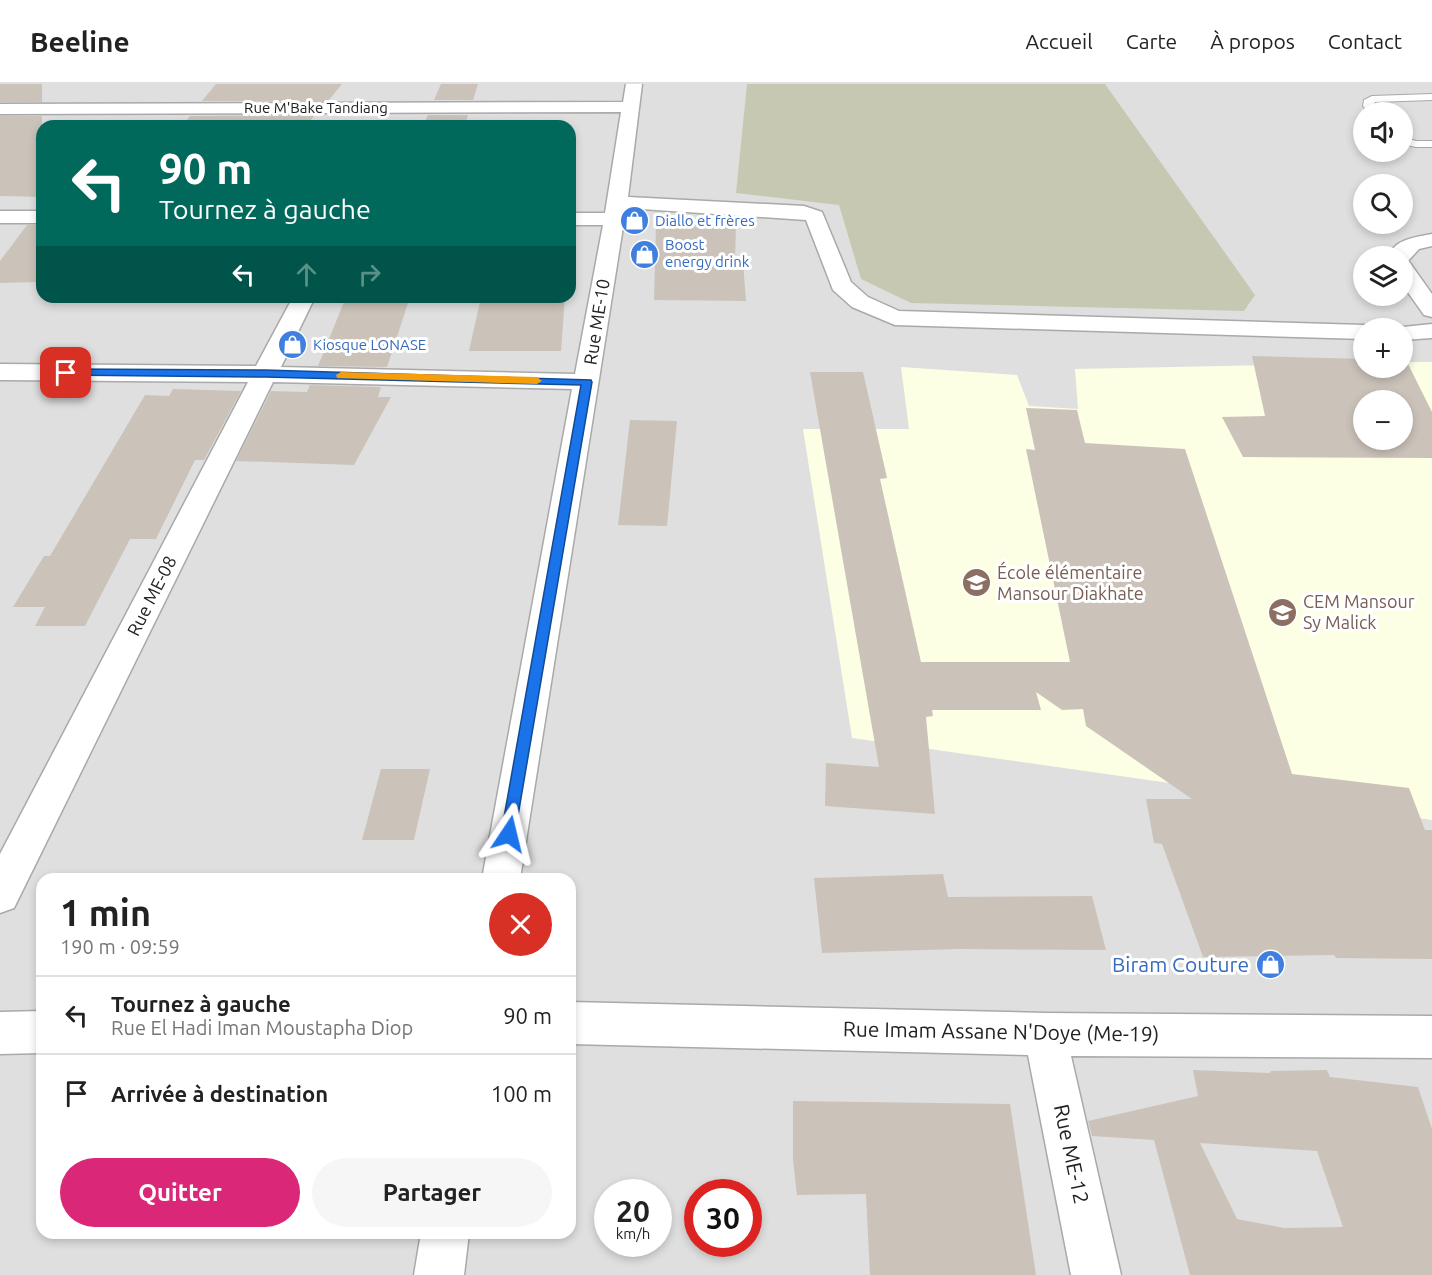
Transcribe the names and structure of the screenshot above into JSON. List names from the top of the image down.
{
  "streets": {
    "street": [
      "Rue M'Bake Tandiang",
      "Rue ME-10",
      "Rue ME-08",
      "Rue Imam Assane N'Doye (Me-19)",
      "Rue ME-12"
    ]
  },
  "crossings": [
    ["Rue M'Bake Tandiang", "Rue ME-10"],
    ["Rue Imam Assane N'Doye (Me-19)", "Rue ME-12"]
  ],
  "places": {
    "shop": [
      "Diallo et frères",
      "Boost energy drink",
      "Kiosque LONASE",
      "Biram Couture"
    ],
    "school or university": ["École élémentaire Mansour Diakhate", "CEM Mansour Sy Malick"]
  },
  "page": {
    "header": "Beeline",
    "nav": [
      "Accueil",
      "Carte",
      "À propos",
      "Contact"
    ],
    "map_buttons": ["+", "−"],
    "turn": ["90 m", "Tournez à gauche"],
    "heading": ["1 min", "190 m · 09:59"],
    "list": [
      {
        "name": "Tournez à gauche",
        "note": "Rue El Hadi Iman Moustapha Diop",
        "value": "90 m"
      },
      {
        "name": "Arrivée à destination",
        "value": "100 m"
      }
    ],
    "buttons": ["Quitter", "Partager"],
    "speed": "20 km/h",
    "limit": "30"
  }
}
